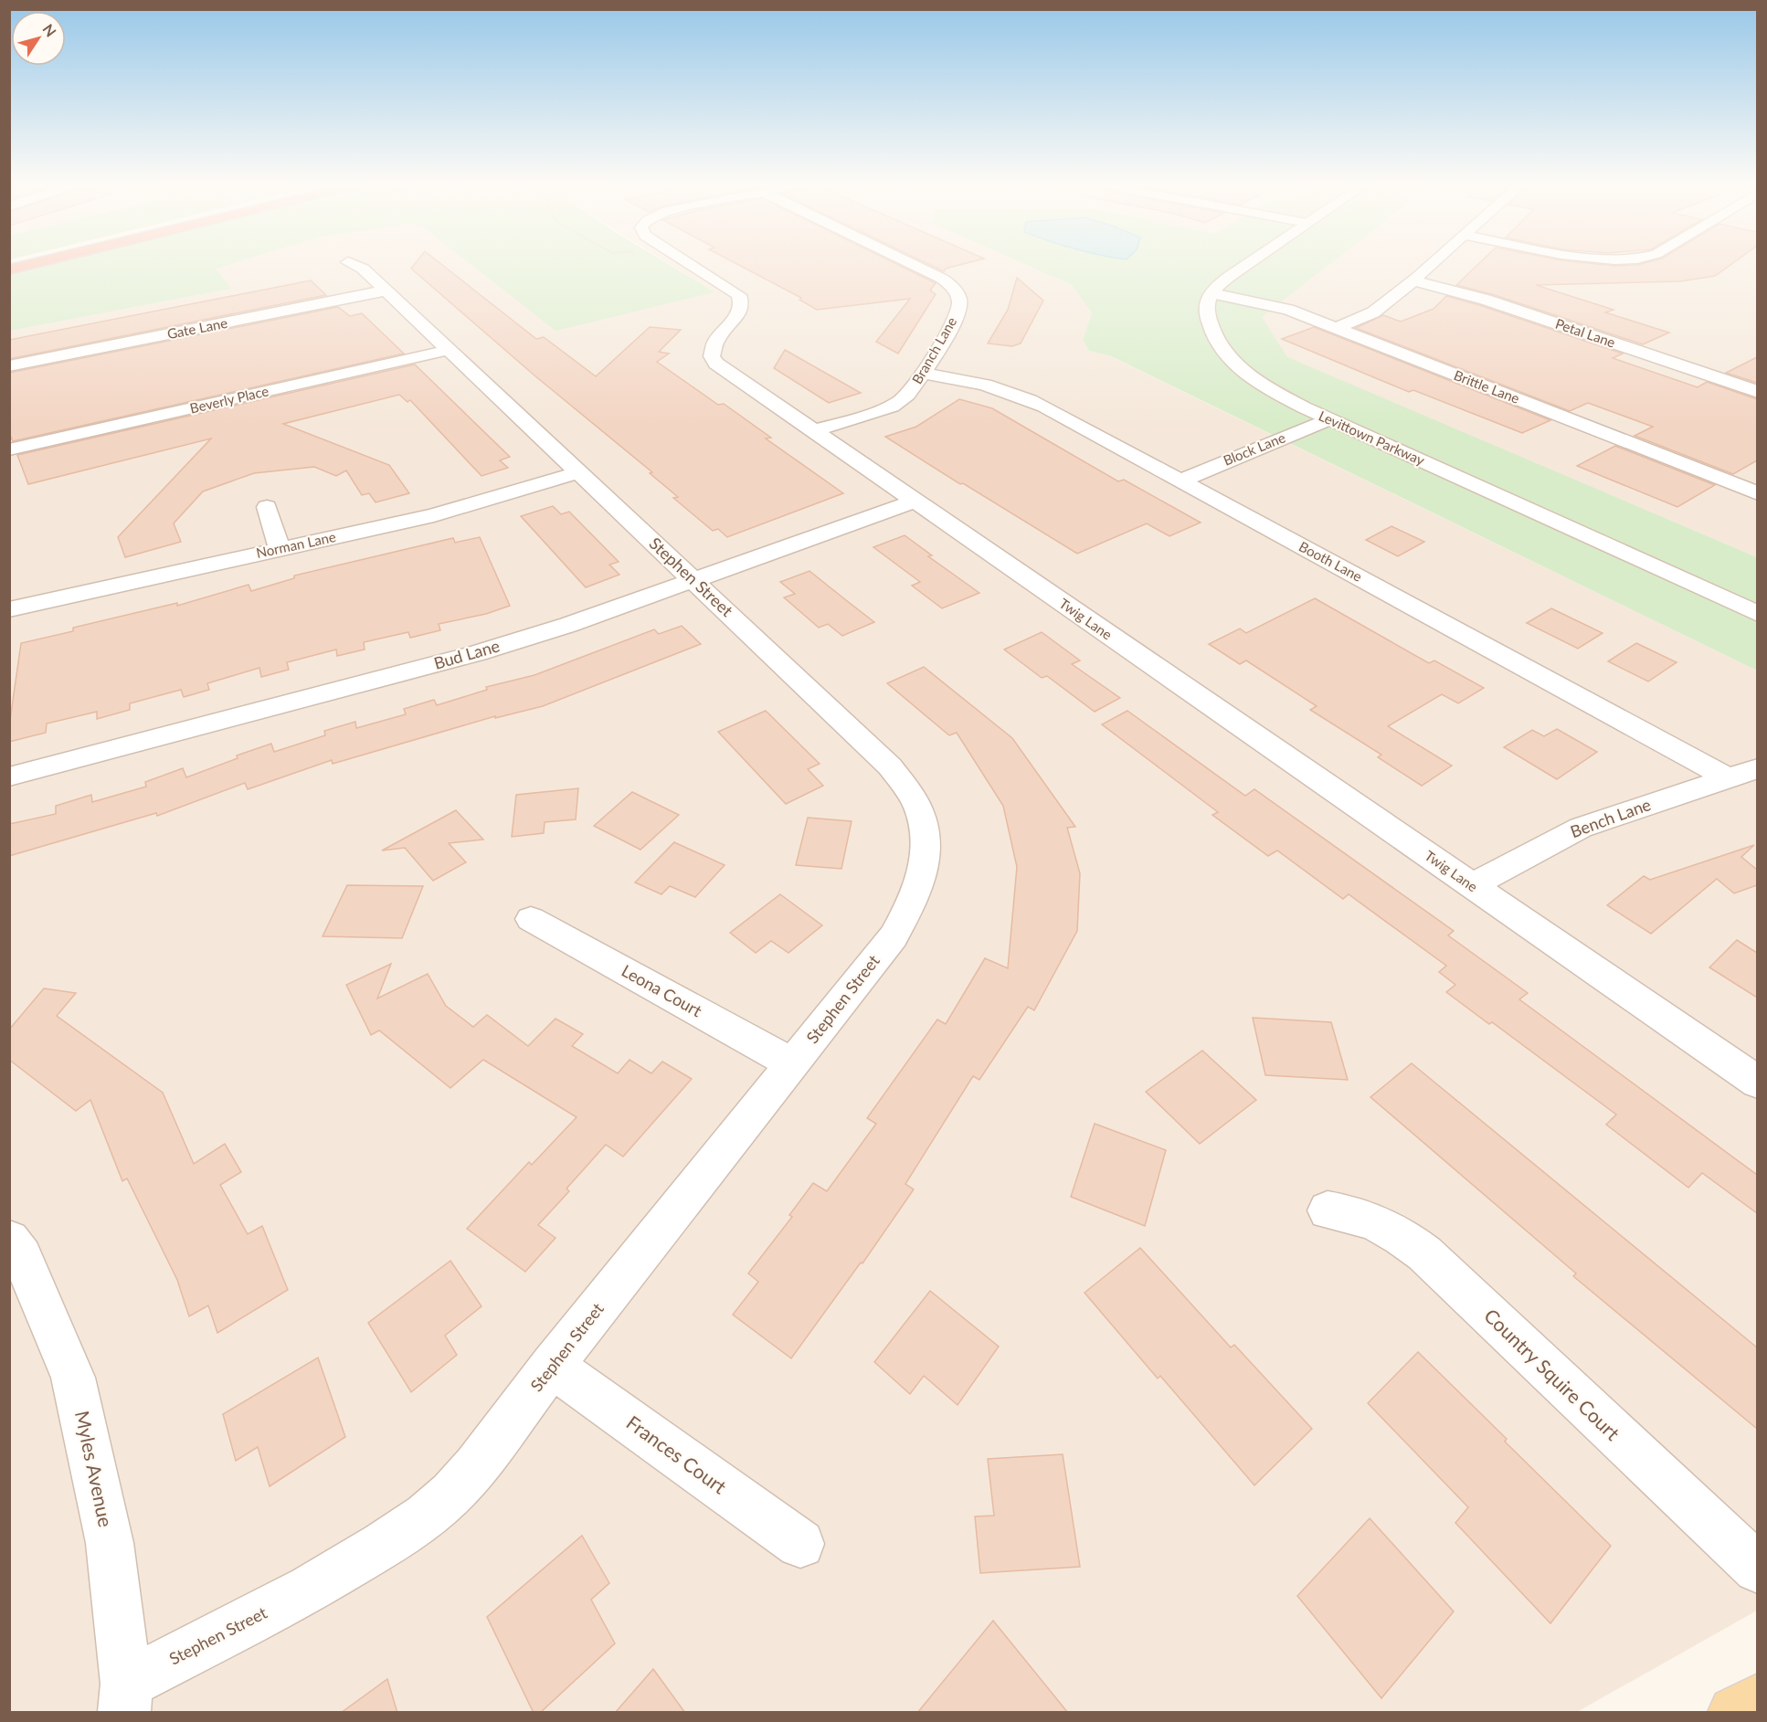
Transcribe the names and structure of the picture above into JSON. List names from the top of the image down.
{
  "streets": {
    "street": [
      "Gate Lane",
      "Petal Lane",
      "Branch Lane",
      "Brittle Lane",
      "Beverly Place",
      "Levittown Parkway",
      "Block Lane",
      "Norman Lane",
      "Booth Lane",
      "Stephen Street",
      "Twig Lane",
      "Bud Lane",
      "Bench Lane",
      "Leona Court",
      "Country Squire Court",
      "Frances Court",
      "Myles Avenue"
    ]
  },
  "crossings": [
    ["Gate Lane", "Stephen Street"],
    ["Branch Lane", "Booth Lane"],
    ["Branch Lane", "Twig Lane"],
    ["Brittle Lane", "Levittown Parkway"],
    ["Beverly Place", "Stephen Street"],
    ["Levittown Parkway", "Block Lane"],
    ["Block Lane", "Booth Lane"],
    ["Norman Lane", "Stephen Street"],
    ["Booth Lane", "Bench Lane"],
    ["Stephen Street", "Bud Lane"],
    ["Stephen Street", "Leona Court"],
    ["Stephen Street", "Frances Court"],
    ["Stephen Street", "Myles Avenue"],
    ["Twig Lane", "Bud Lane"],
    ["Twig Lane", "Bench Lane"]
  ],
  "north": "top right"
}
